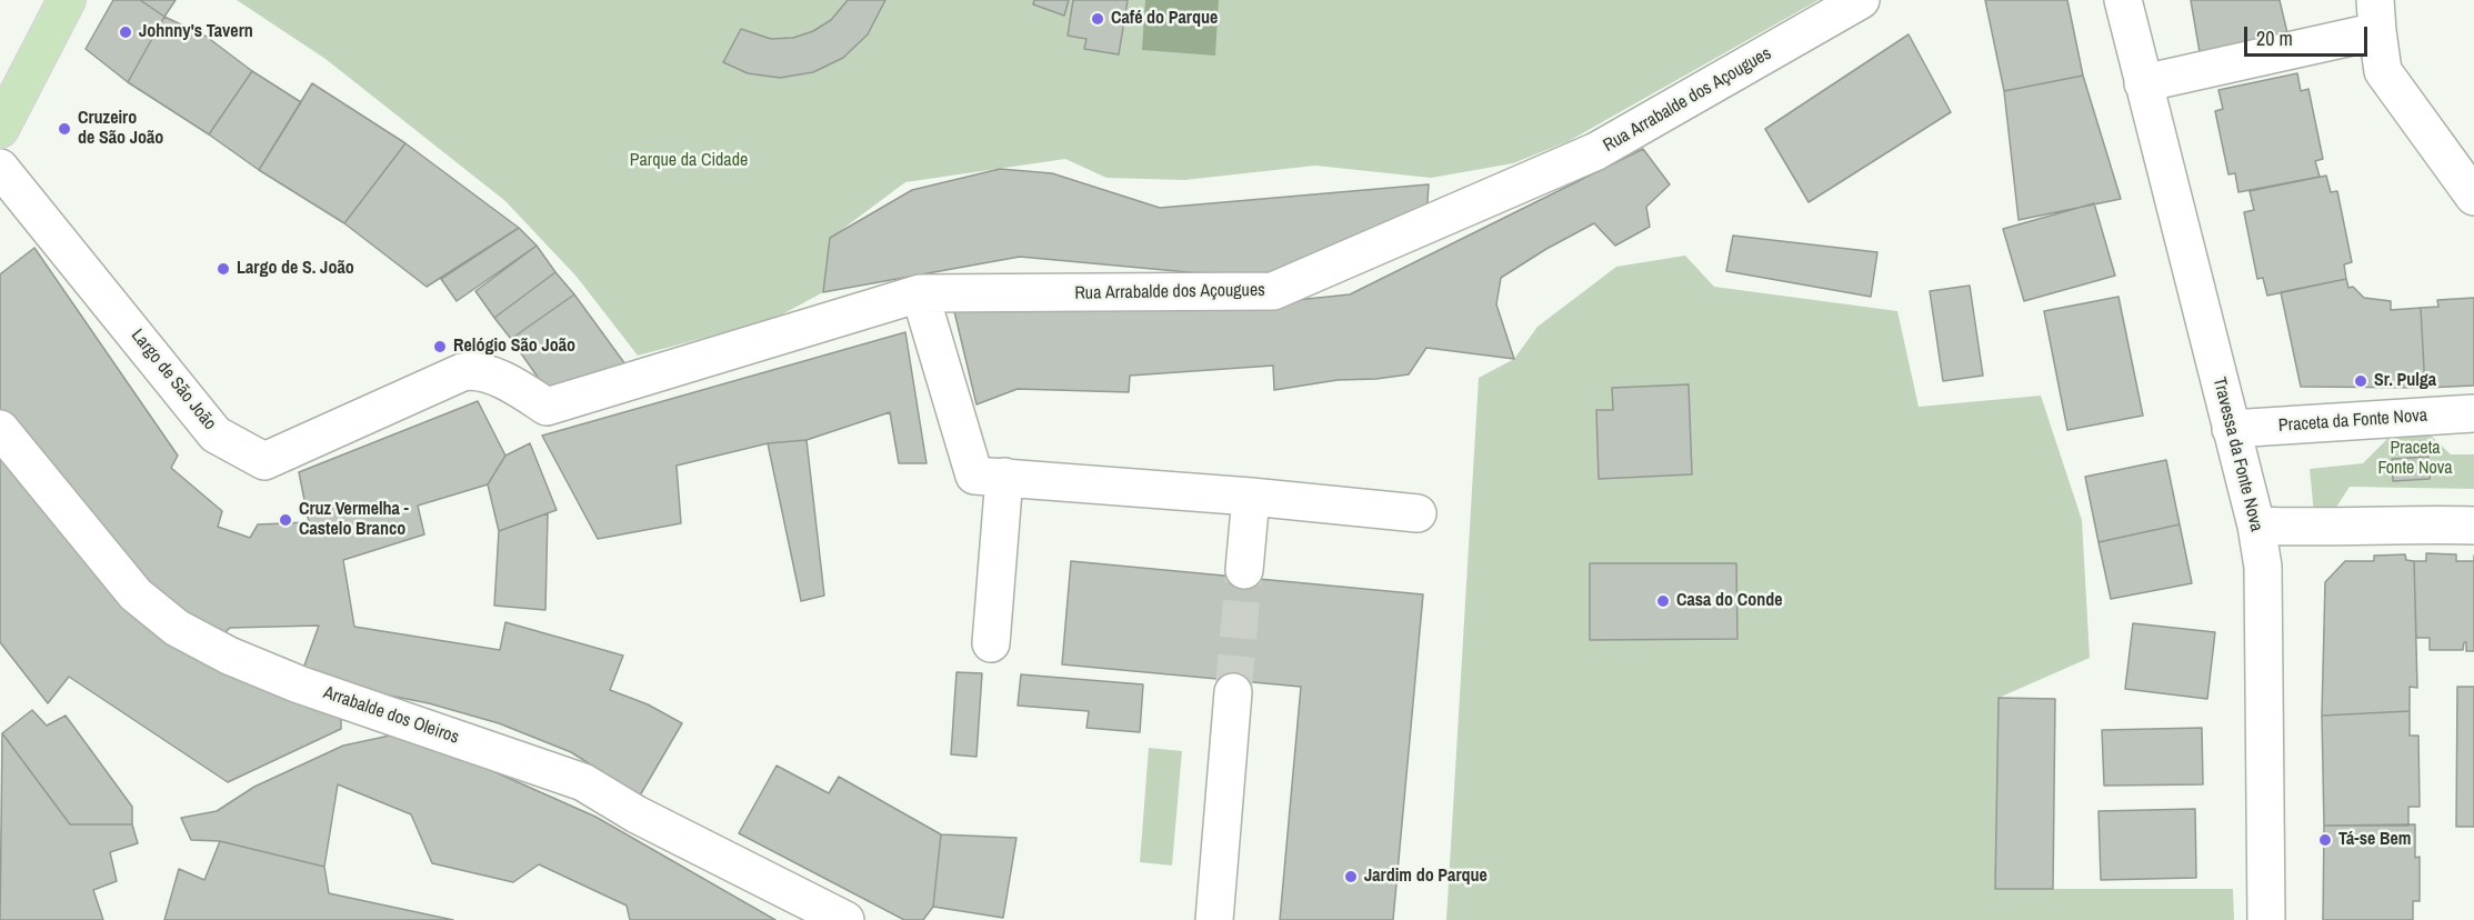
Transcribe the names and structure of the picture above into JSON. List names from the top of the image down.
{
  "streets": {
    "street": [
      "Rua Arrabalde dos Açougues",
      "Largo de São João",
      "Praceta da Fonte Nova",
      "Travessa da Fonte Nova",
      "Arrabalde dos Oleiros"
    ]
  },
  "crossings": [
    ["Rua Arrabalde dos Açougues", "Largo de São João"],
    ["Praceta da Fonte Nova", "Travessa da Fonte Nova"]
  ],
  "parks": ["Parque da Cidade", "Praceta Fonte Nova"],
  "places": [
    "Café do Parque",
    "Johnny's Tavern",
    "Cruzeiro de São João",
    "Largo de S. João",
    "Relógio São João",
    "Sr. Pulga",
    "Cruz Vermelha - Castelo Branco",
    "Casa do Conde",
    "Tá-se Bem",
    "Jardim do Parque"
  ],
  "scale_bar": "20 m"
}
